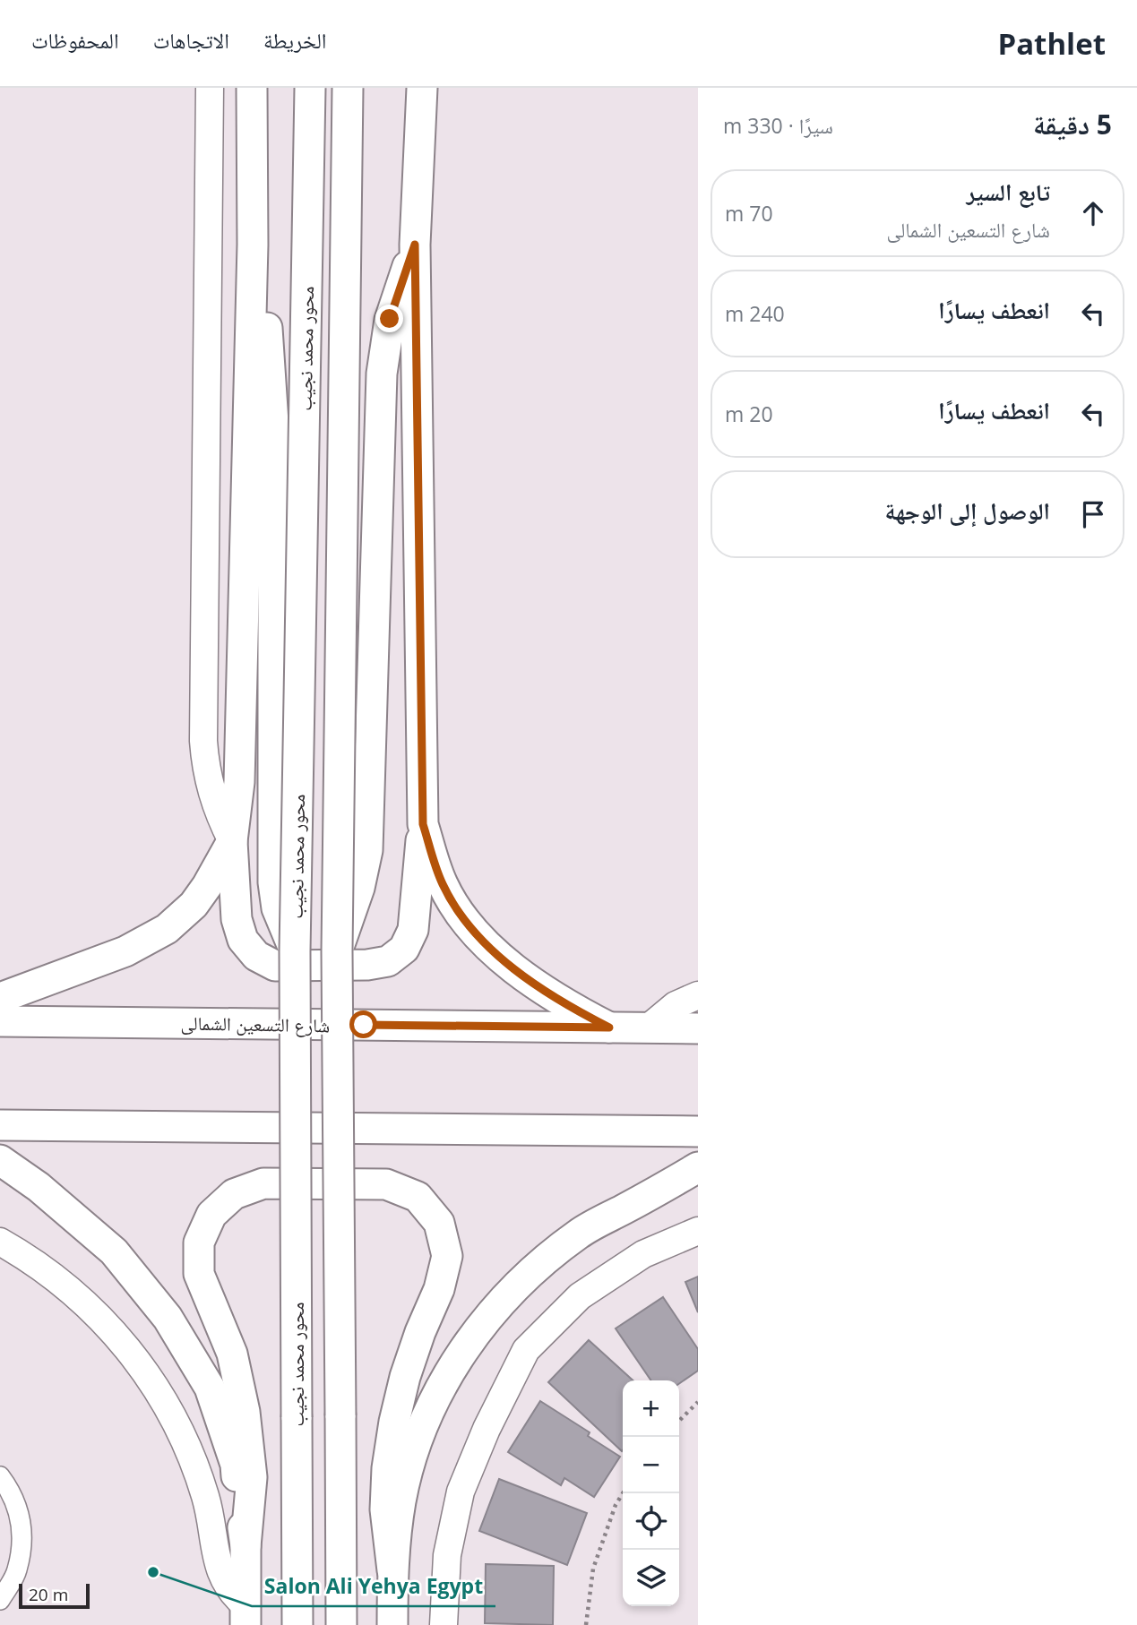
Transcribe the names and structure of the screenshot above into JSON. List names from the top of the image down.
{
  "streets": {
    "main road": ["محور محمد نجيب", "شارع التسعين الشمالى"]
  },
  "places": ["Salon Ali Yehya Egypt"],
  "scale_bar": "20 m",
  "page": {
    "header": "Pathlet",
    "nav": ["الخريطة", "الاتجاهات", "المحفوظات"],
    "heading": ["5 دقيقة", "سيرًا · 330 m"],
    "list": [
      ["تابع السير", "شارع التسعين الشمالى", "70 m"],
      ["انعطف يسارًا", "240 m"],
      ["انعطف يسارًا", "20 m"],
      "الوصول إلى الوجهة"
    ],
    "map_buttons": ["+", "−"],
    "scale": "20 m"
  }
}
